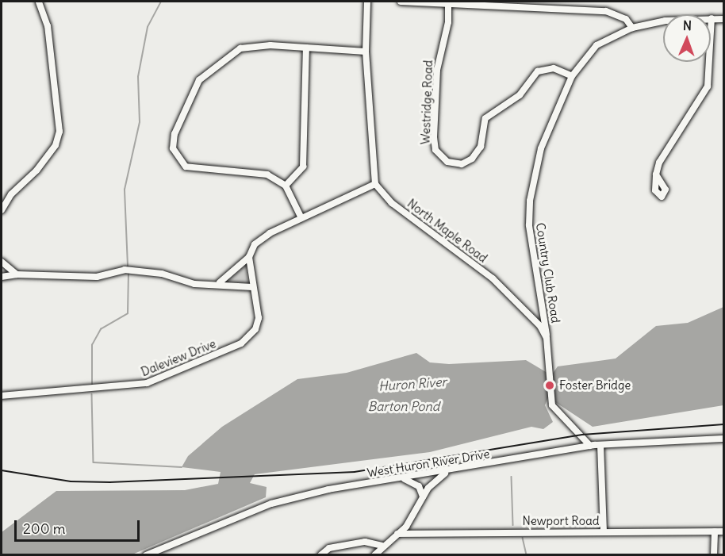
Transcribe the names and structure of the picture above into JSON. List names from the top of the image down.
{
  "streets": {
    "street": [
      "Westridge Road",
      "North Maple Road",
      "Country Club Road",
      "Daleview Drive",
      "West Huron River Drive",
      "Newport Road"
    ]
  },
  "crossings": [
    ["Westridge Road", "Country Club Road"],
    ["North Maple Road", "Country Club Road"]
  ],
  "water": ["Huron River", "Barton Pond"],
  "places": ["Foster Bridge"],
  "scale_bar": "200 m",
  "north": "top"
}
